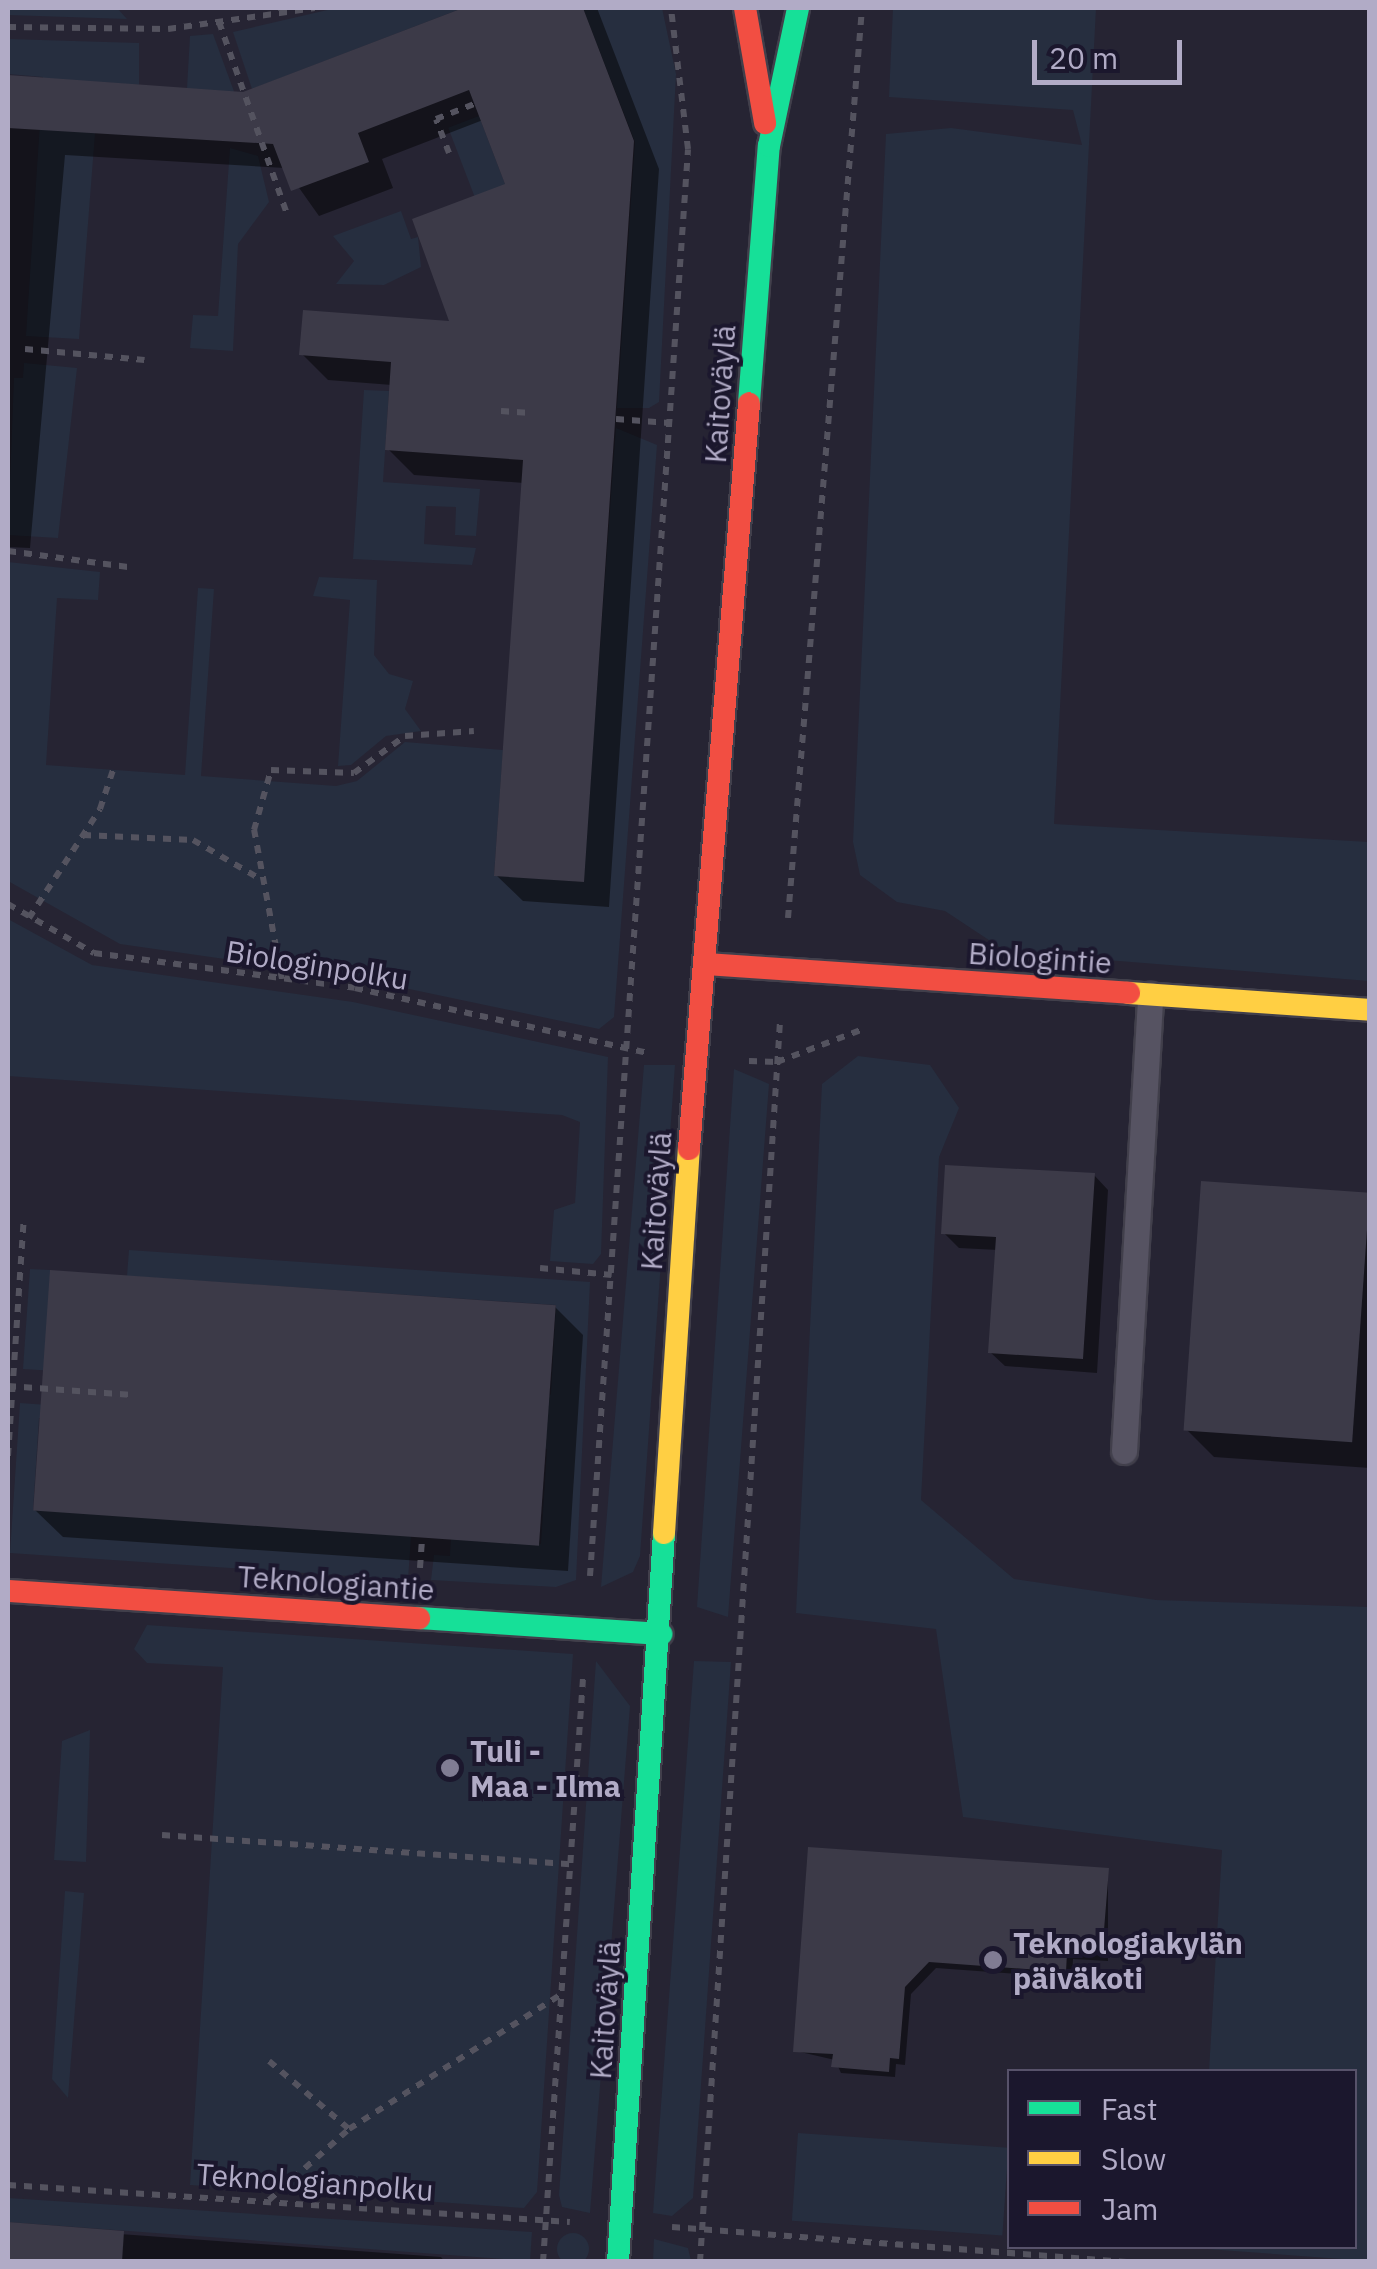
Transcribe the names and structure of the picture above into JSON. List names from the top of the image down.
{
  "streets": {
    "street": ["Kaitoväylä", "Biologintie", "Teknologiantie"],
    "path": ["Biologinpolku", "Teknologianpolku"]
  },
  "crossings": [
    ["Kaitoväylä", "Biologintie"],
    ["Kaitoväylä", "Biologinpolku"],
    ["Kaitoväylä", "Teknologiantie"],
    ["Kaitoväylä", "Teknologianpolku"]
  ],
  "places": ["Tuli - Maa - Ilma", "Teknologiakylän päiväkoti"],
  "legend": ["Fast", "Slow", "Jam"],
  "scale_bar": "20 m"
}
